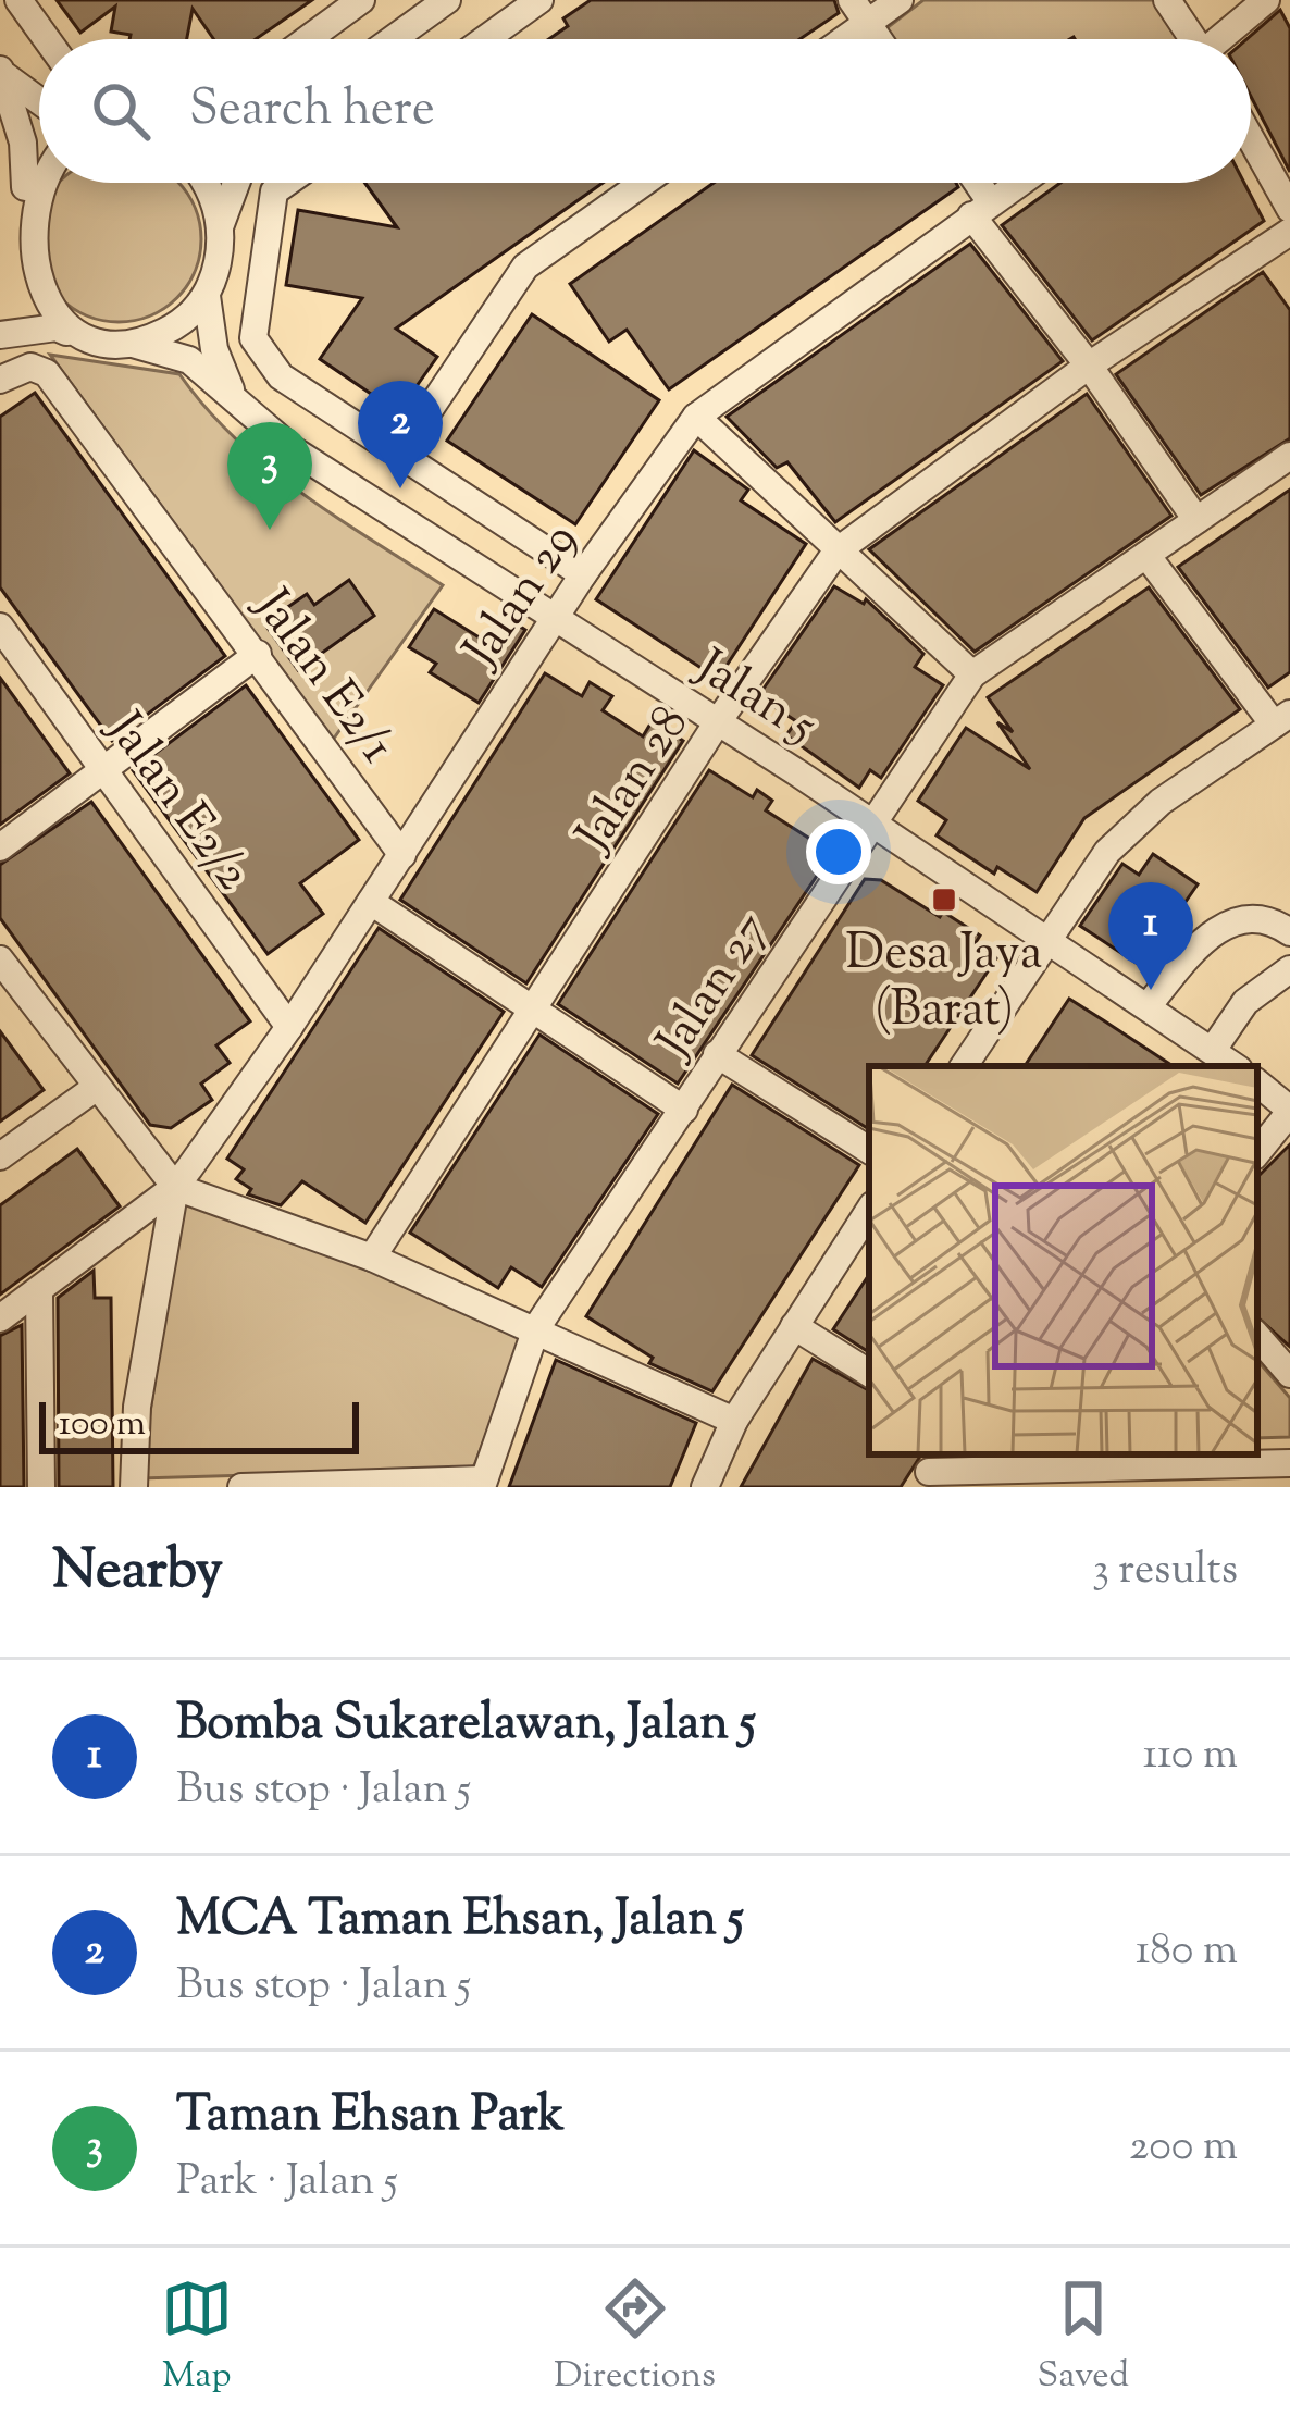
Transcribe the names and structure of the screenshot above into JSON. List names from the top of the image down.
{
  "streets": {
    "street": [
      "Jalan 29",
      "Jalan E2/1",
      "Jalan 5",
      "Jalan 28",
      "Jalan E2/2",
      "Jalan 27"
    ]
  },
  "crossings": [
    ["Jalan 29", "Jalan E2/1"],
    ["Jalan 29", "Jalan 5"],
    ["Jalan 29", "Jalan E2/2"],
    ["Jalan 5", "Jalan 28"],
    ["Jalan 5", "Jalan 27"]
  ],
  "places": {
    "transit": ["Desa Jaya (Barat)"]
  },
  "scale_bar": "100 m",
  "page": {
    "search": "Search here",
    "pins": ["2", "3", "1"],
    "scale": "100 m",
    "heading": ["Nearby", "3 results"],
    "list": [
      {
        "mark": "1",
        "name": "Bomba Sukarelawan, Jalan 5",
        "note": "Bus stop · Jalan 5",
        "value": "110 m"
      },
      {
        "mark": "2",
        "name": "MCA Taman Ehsan, Jalan 5",
        "note": "Bus stop · Jalan 5",
        "value": "180 m"
      },
      {
        "mark": "3",
        "name": "Taman Ehsan Park",
        "note": "Park · Jalan 5",
        "value": "200 m"
      }
    ],
    "nav": ["Map", "Directions", "Saved"]
  }
}
